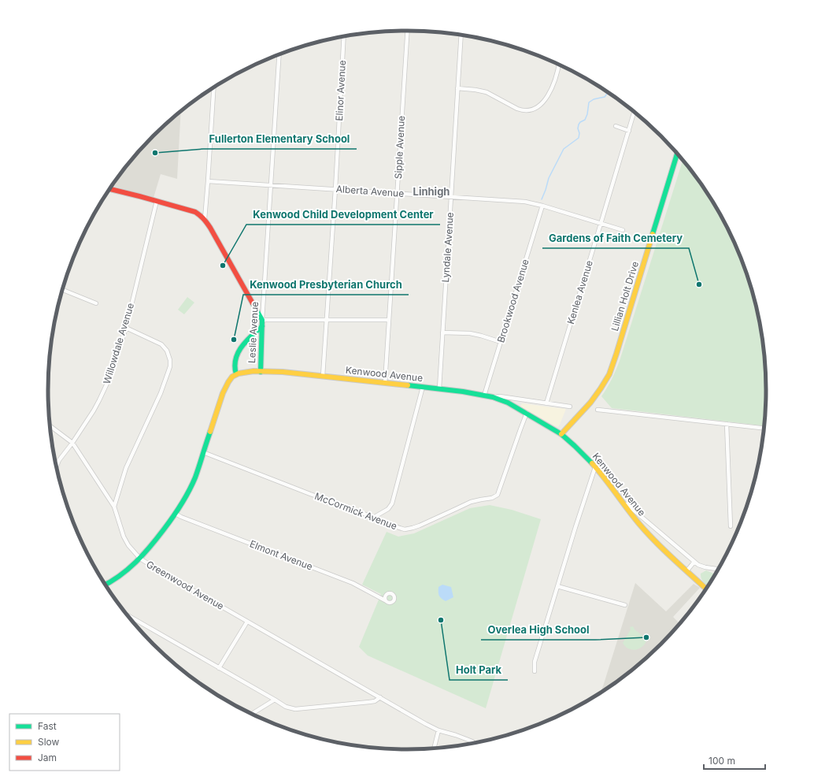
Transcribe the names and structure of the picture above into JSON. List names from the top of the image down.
{
  "streets": {
    "main road": ["Lillian Holt Drive", "Leslie Avenue", "Kenwood Avenue"],
    "street": [
      "Elinor Avenue",
      "Sipple Avenue",
      "Alberta Avenue",
      "Lyndale Avenue",
      "Kenlea Avenue",
      "Brookwood Avenue",
      "Willowdale Avenue",
      "McCormick Avenue",
      "Elmont Avenue",
      "Greenwood Avenue"
    ]
  },
  "crossings": [
    ["Elinor Avenue", "Alberta Avenue"],
    ["Elinor Avenue", "Kenwood Avenue"],
    ["Sipple Avenue", "Alberta Avenue"],
    ["Sipple Avenue", "Kenwood Avenue"],
    ["Alberta Avenue", "Lyndale Avenue"],
    ["Alberta Avenue", "Kenlea Avenue"],
    ["Alberta Avenue", "Brookwood Avenue"],
    ["Alberta Avenue", "Leslie Avenue"],
    ["Lyndale Avenue", "Kenwood Avenue"],
    ["Lillian Holt Drive", "Kenwood Avenue"],
    ["Brookwood Avenue", "Kenwood Avenue"],
    ["Leslie Avenue", "Kenwood Avenue"],
    ["Willowdale Avenue", "Greenwood Avenue"],
    ["Kenwood Avenue", "McCormick Avenue"]
  ],
  "districts": ["Linhigh"],
  "places": [
    "Fullerton Elementary School",
    "Kenwood Child Development Center",
    "Gardens of Faith Cemetery",
    "Kenwood Presbyterian Church",
    "Holt Park",
    "Overlea High School"
  ],
  "legend": ["Fast", "Slow", "Jam"],
  "scale_bar": "100 m"
}
